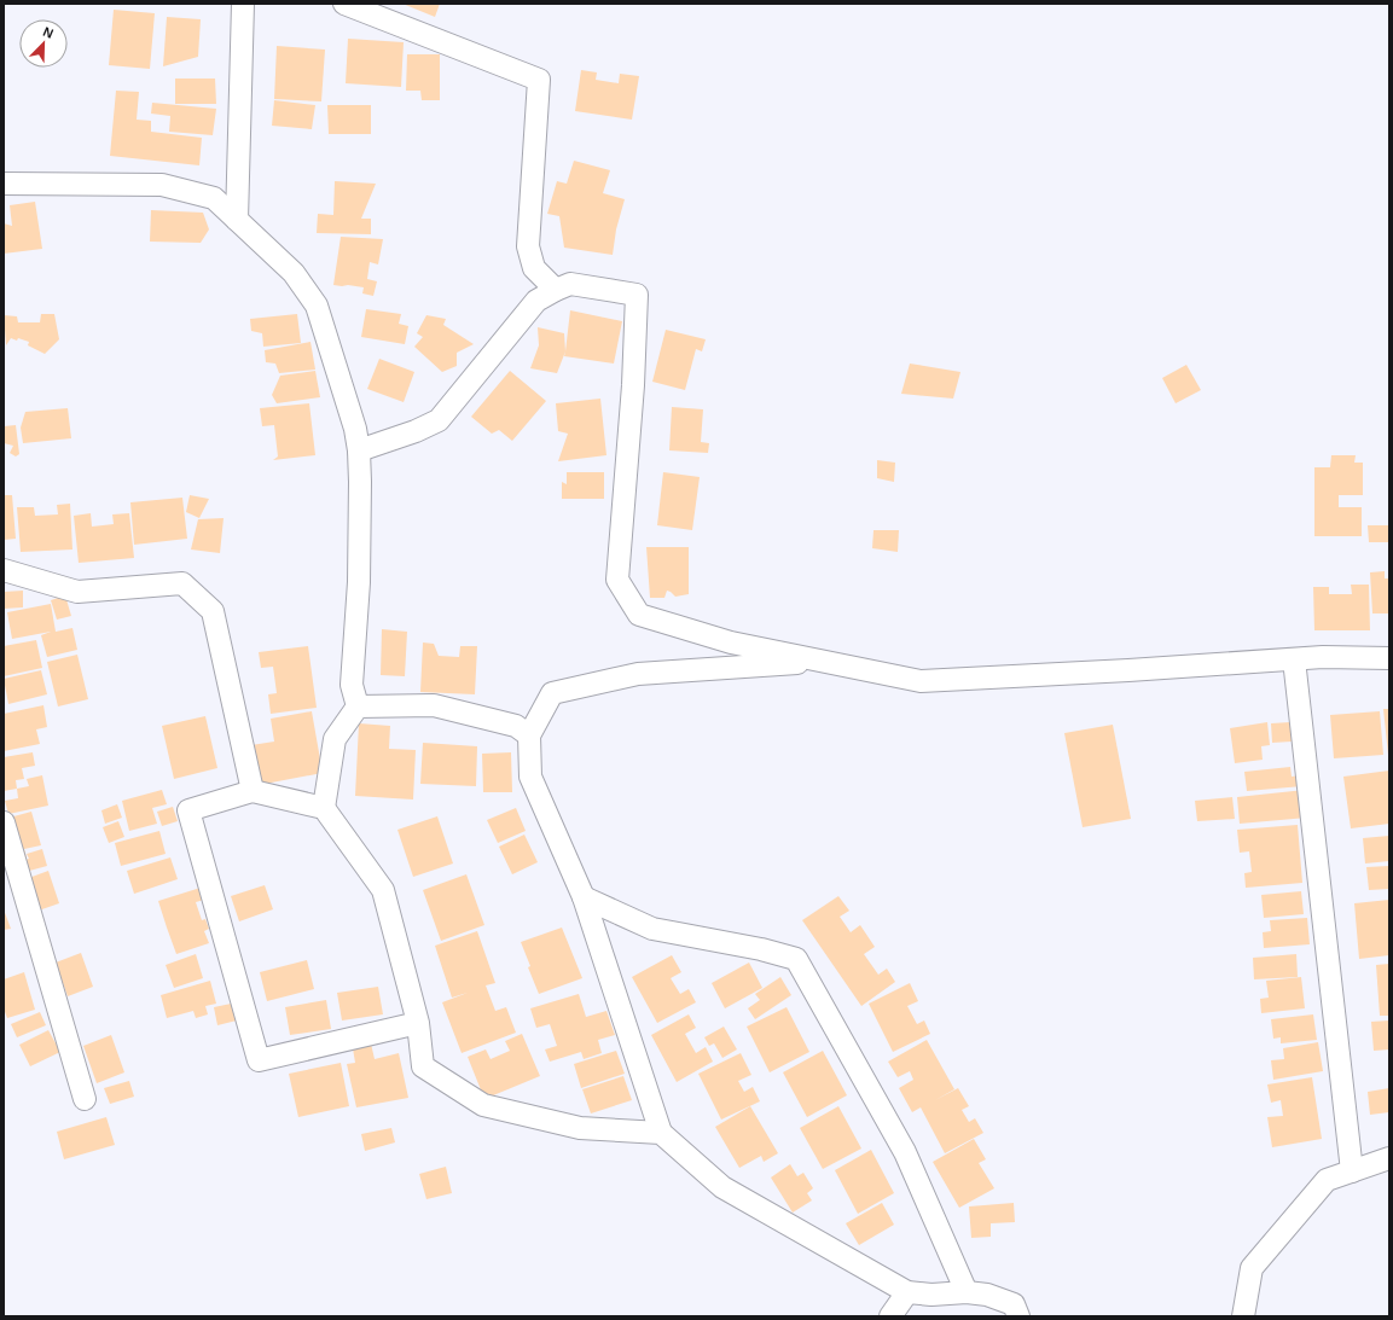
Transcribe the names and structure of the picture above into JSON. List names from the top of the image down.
{
  "north": "top right"
}
